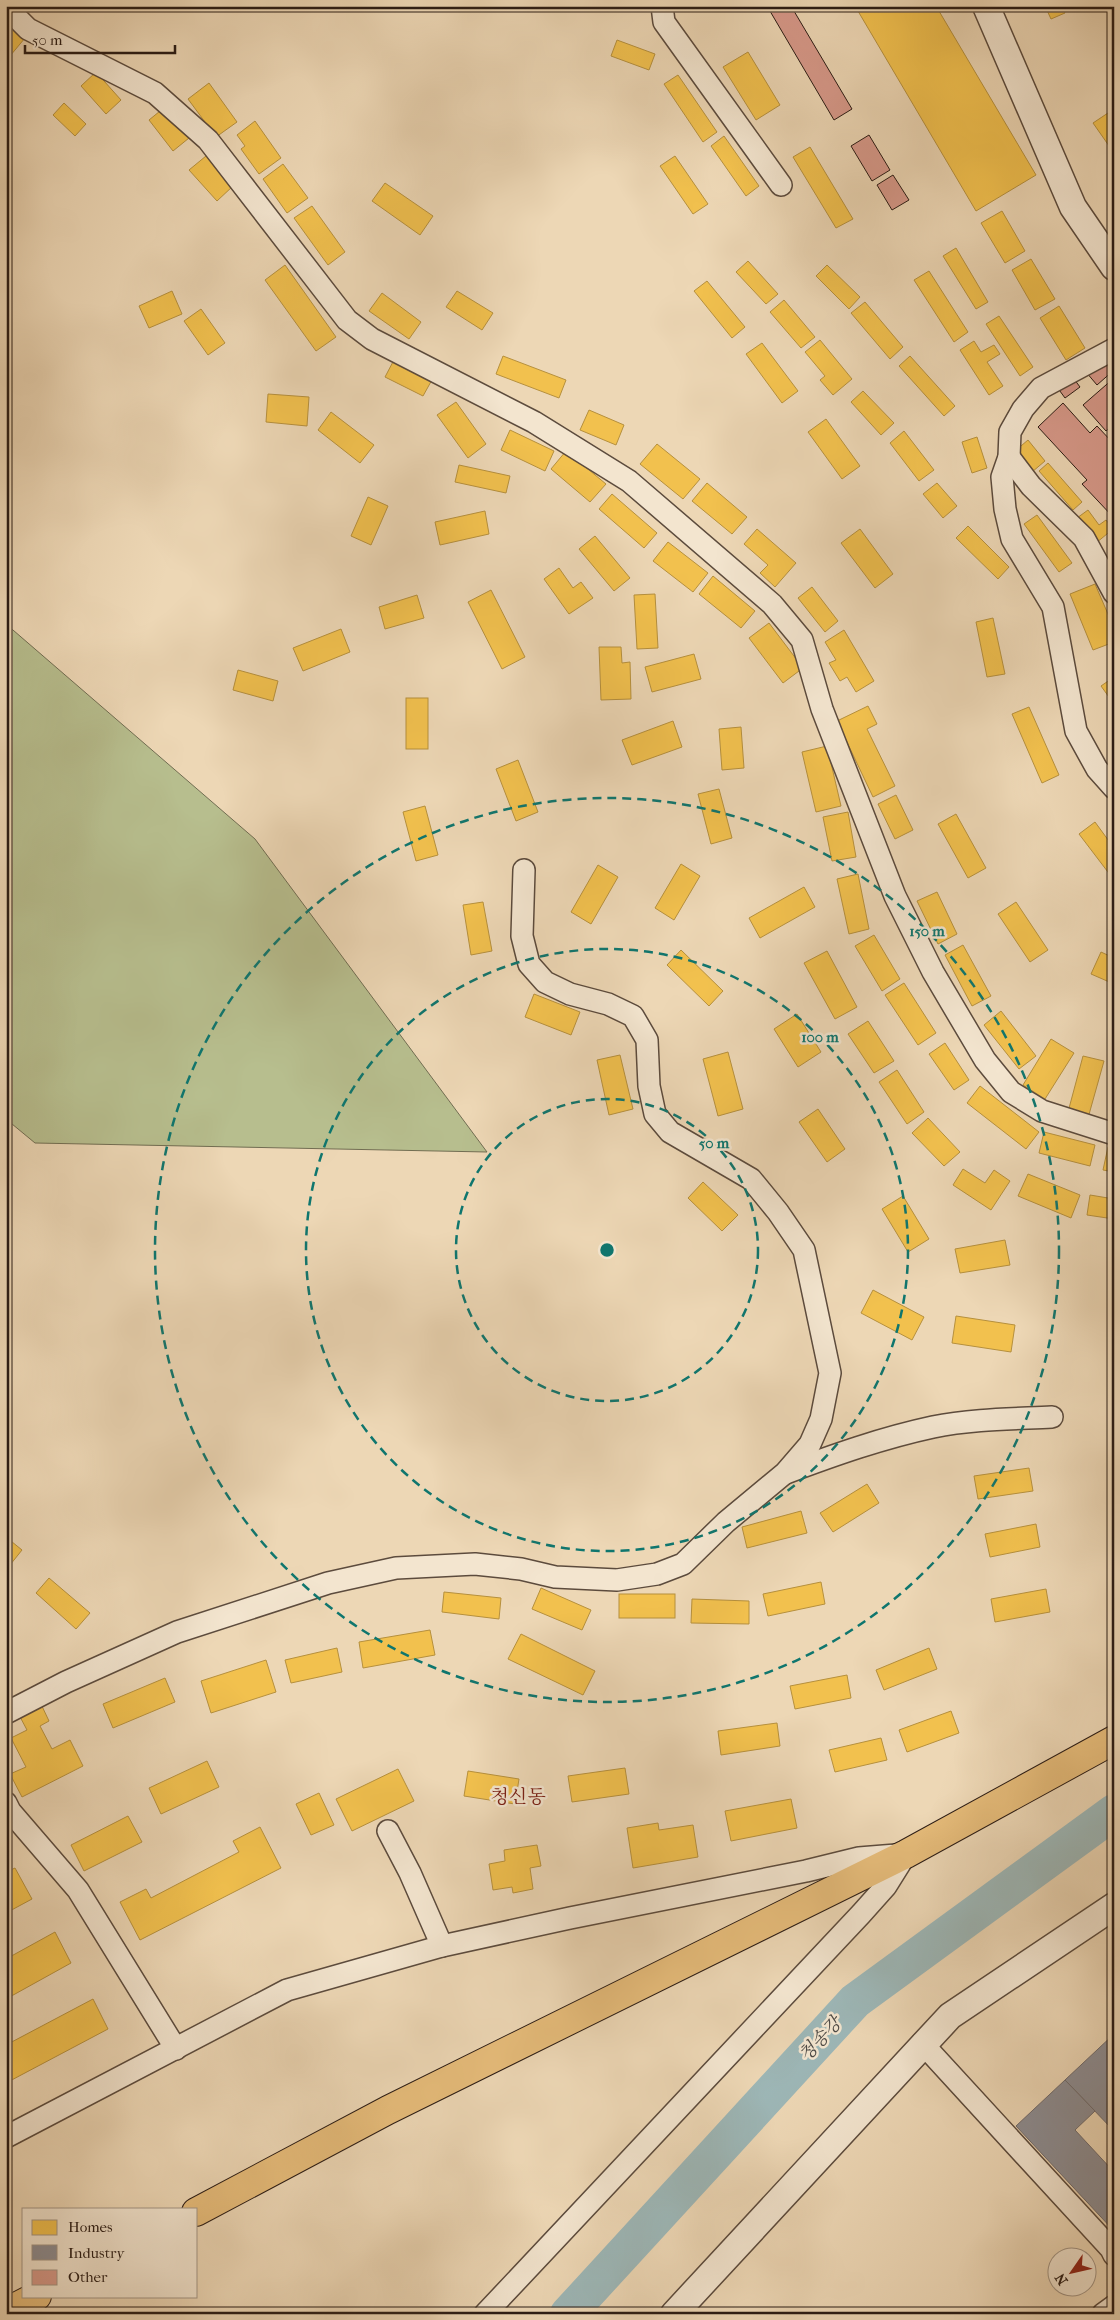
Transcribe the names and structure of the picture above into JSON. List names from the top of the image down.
{
  "districts": ["청신동"],
  "water": ["청송강"],
  "legend": ["Homes", "Industry", "Other"],
  "scale_bar": "50 m",
  "north": "bottom left",
  "rings": ["150 m", "100 m", "50 m"]
}
